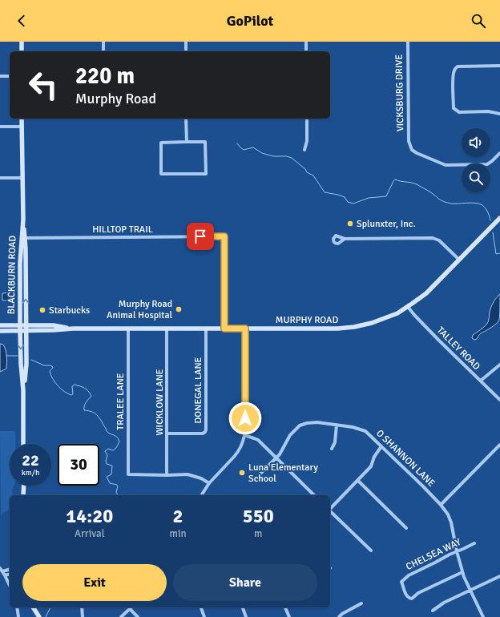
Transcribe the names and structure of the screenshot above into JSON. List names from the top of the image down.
{
  "streets": {
    "main road": ["BLACKBURN ROAD", "MURPHY ROAD"],
    "street": [
      "VICKSBURG DRIVE",
      "HILLTOP TRAIL",
      "TALLEY ROAD",
      "DONEGAL LANE",
      "TRALEE LANE",
      "WICKLOW LANE",
      "O SHANNON LANE",
      "CHELSEA WAY"
    ]
  },
  "crossings": [
    ["HILLTOP TRAIL", "BLACKBURN ROAD"],
    ["HILLTOP TRAIL", "MURPHY ROAD"],
    ["BLACKBURN ROAD", "MURPHY ROAD"],
    ["MURPHY ROAD", "TALLEY ROAD"],
    ["MURPHY ROAD", "DONEGAL LANE"],
    ["MURPHY ROAD", "TRALEE LANE"],
    ["MURPHY ROAD", "WICKLOW LANE"],
    ["DONEGAL LANE", "WICKLOW LANE"],
    ["TRALEE LANE", "WICKLOW LANE"],
    ["O SHANNON LANE", "CHELSEA WAY"]
  ],
  "places": [
    "Splunxter, Inc.",
    "Murphy Road Animal Hospital",
    "Starbucks",
    "Luna Elementary School"
  ],
  "page": {
    "header": "GoPilot",
    "turn": ["220 m", "Murphy Road"],
    "speed": "22 km/h",
    "limit": "30",
    "eta": [
      "14:20",
      "Arrival",
      "2",
      "min",
      "550",
      "m"
    ],
    "buttons": ["Exit", "Share"]
  }
}
